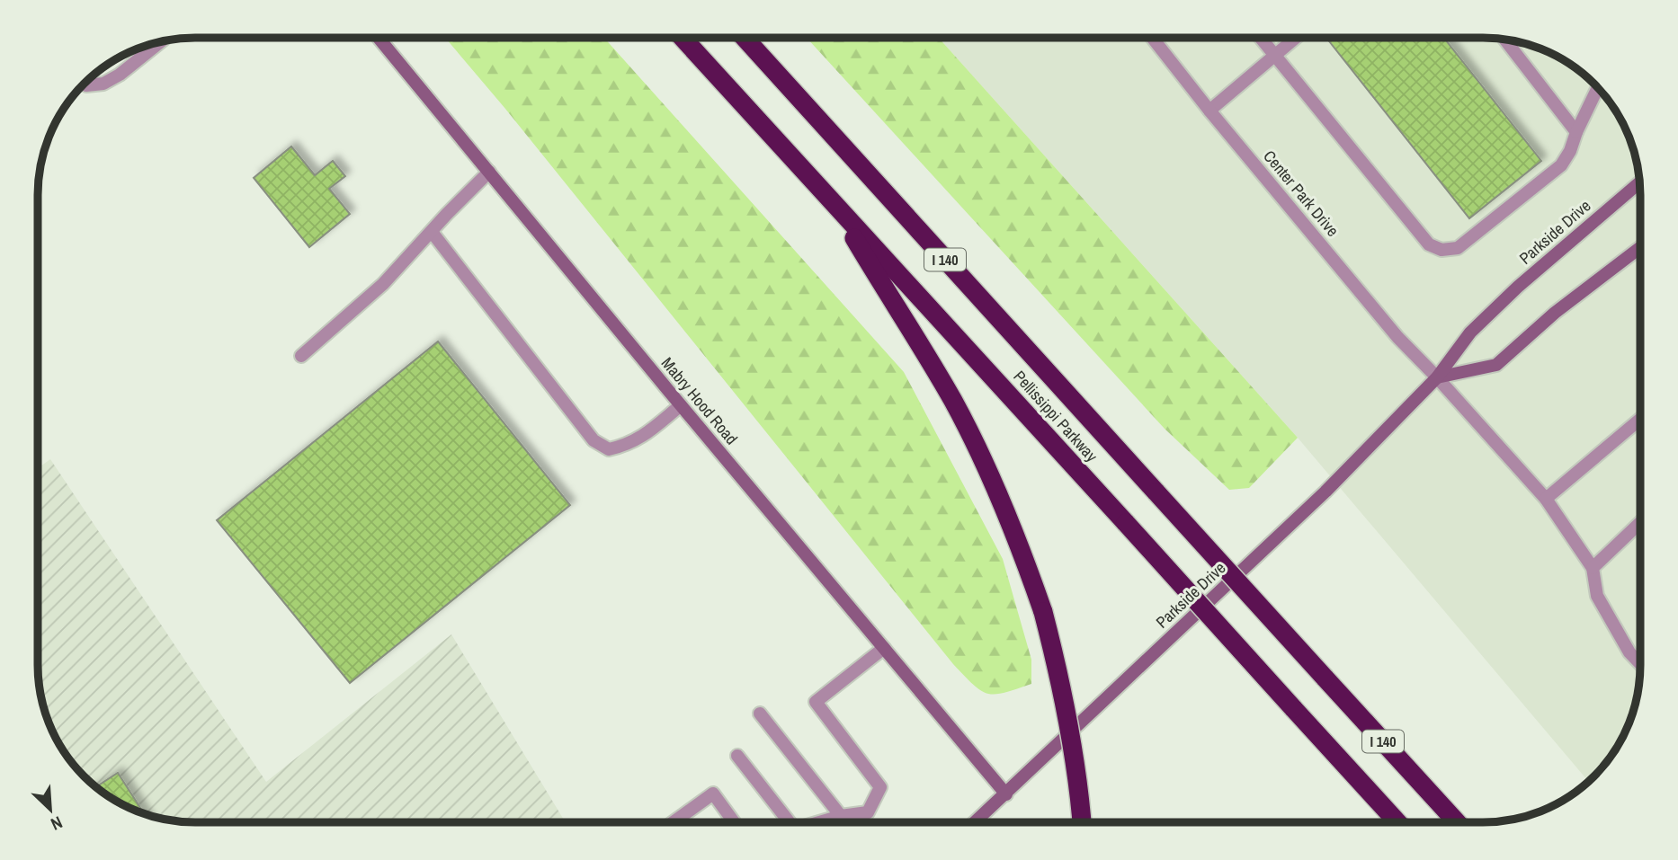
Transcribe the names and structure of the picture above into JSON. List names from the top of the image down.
{
  "streets": {
    "highway": ["I 140", "Pellissippi Parkway"],
    "street": ["Center Park Drive", "Parkside Drive", "Mabry Hood Road"]
  },
  "crossings": [
    ["Center Park Drive", "Parkside Drive"],
    ["Parkside Drive", "Mabry Hood Road"]
  ],
  "north": "bottom right"
}
